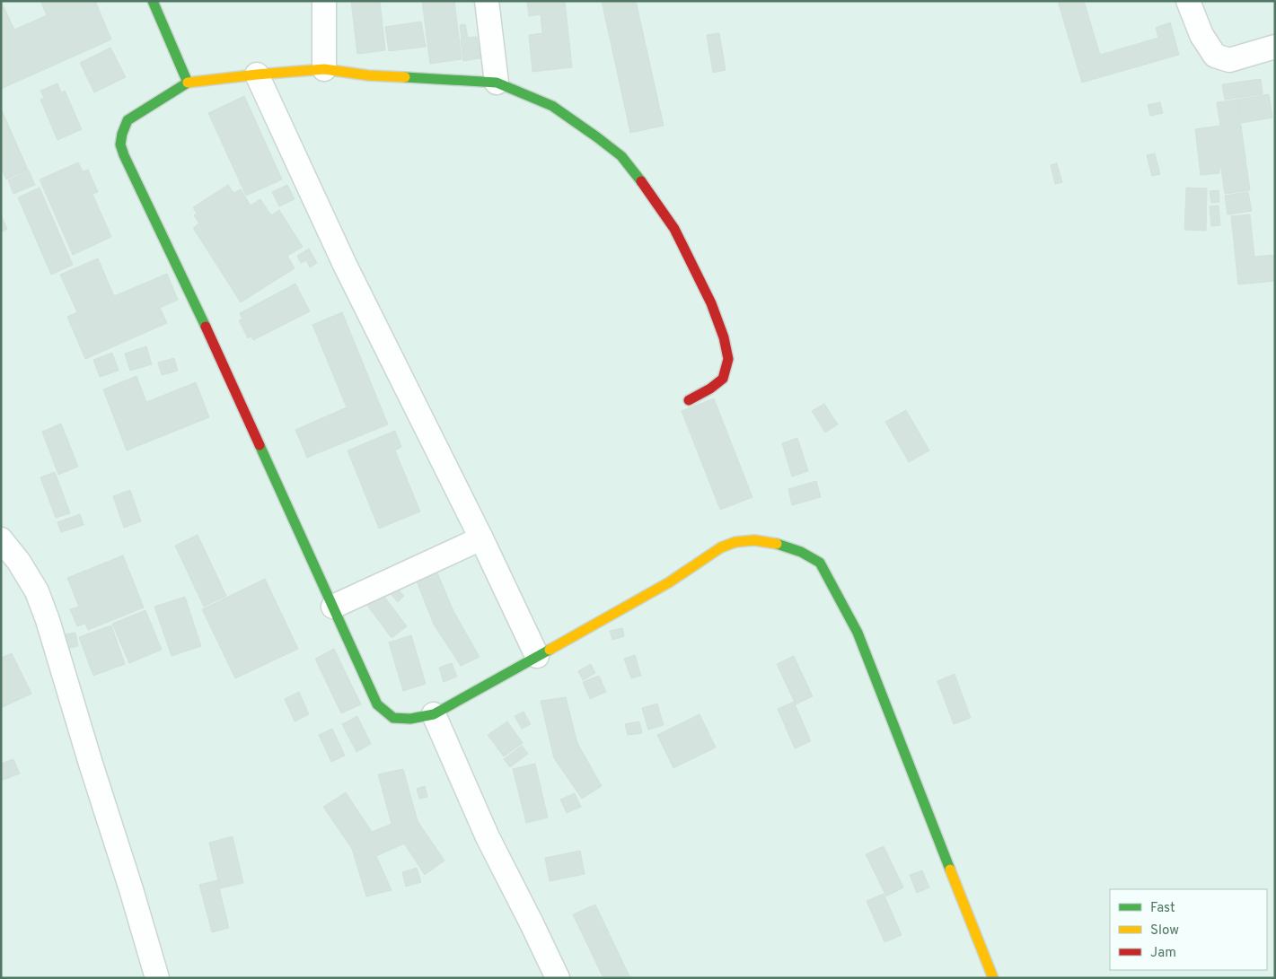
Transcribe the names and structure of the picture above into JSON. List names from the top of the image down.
{
  "legend": ["Fast", "Slow", "Jam"]
}
